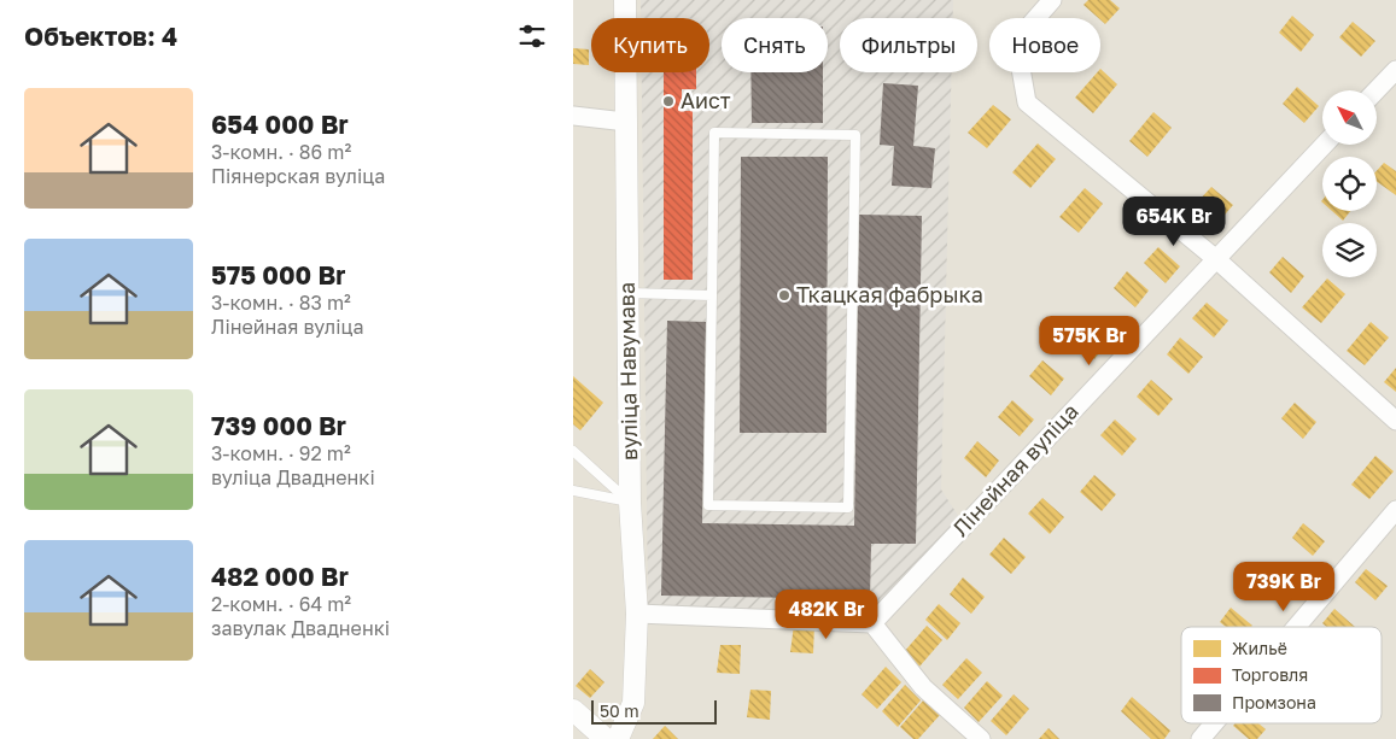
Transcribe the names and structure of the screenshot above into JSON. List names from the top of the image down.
{
  "streets": {
    "street": ["вуліца Навумава", "Лінейная вуліца"]
  },
  "places": ["Аист", "Ткацкая фабрыка"],
  "legend": ["Жильё", "Торговля", "Промзона"],
  "scale_bar": "50 m",
  "north": "top left",
  "page": {
    "heading": "Объектов: 4",
    "chip": [
      "Купить",
      "Снять",
      "Фильтры",
      "Новое"
    ],
    "list": [
      {
        "name": "654 000 Br",
        "note": "3-комн. · 86 m² · Піянерская вуліца"
      },
      {
        "name": "575 000 Br",
        "note": "3-комн. · 83 m² · Лінейная вуліца"
      },
      {
        "name": "739 000 Br",
        "note": "3-комн. · 92 m² · вуліца Двадненкі"
      },
      {
        "name": "482 000 Br",
        "note": "2-комн. · 64 m² · завулак Двадненкі"
      }
    ],
    "price": [
      "654K Br",
      "575K Br",
      "739K Br",
      "482K Br"
    ],
    "scale": "50 m"
  }
}
